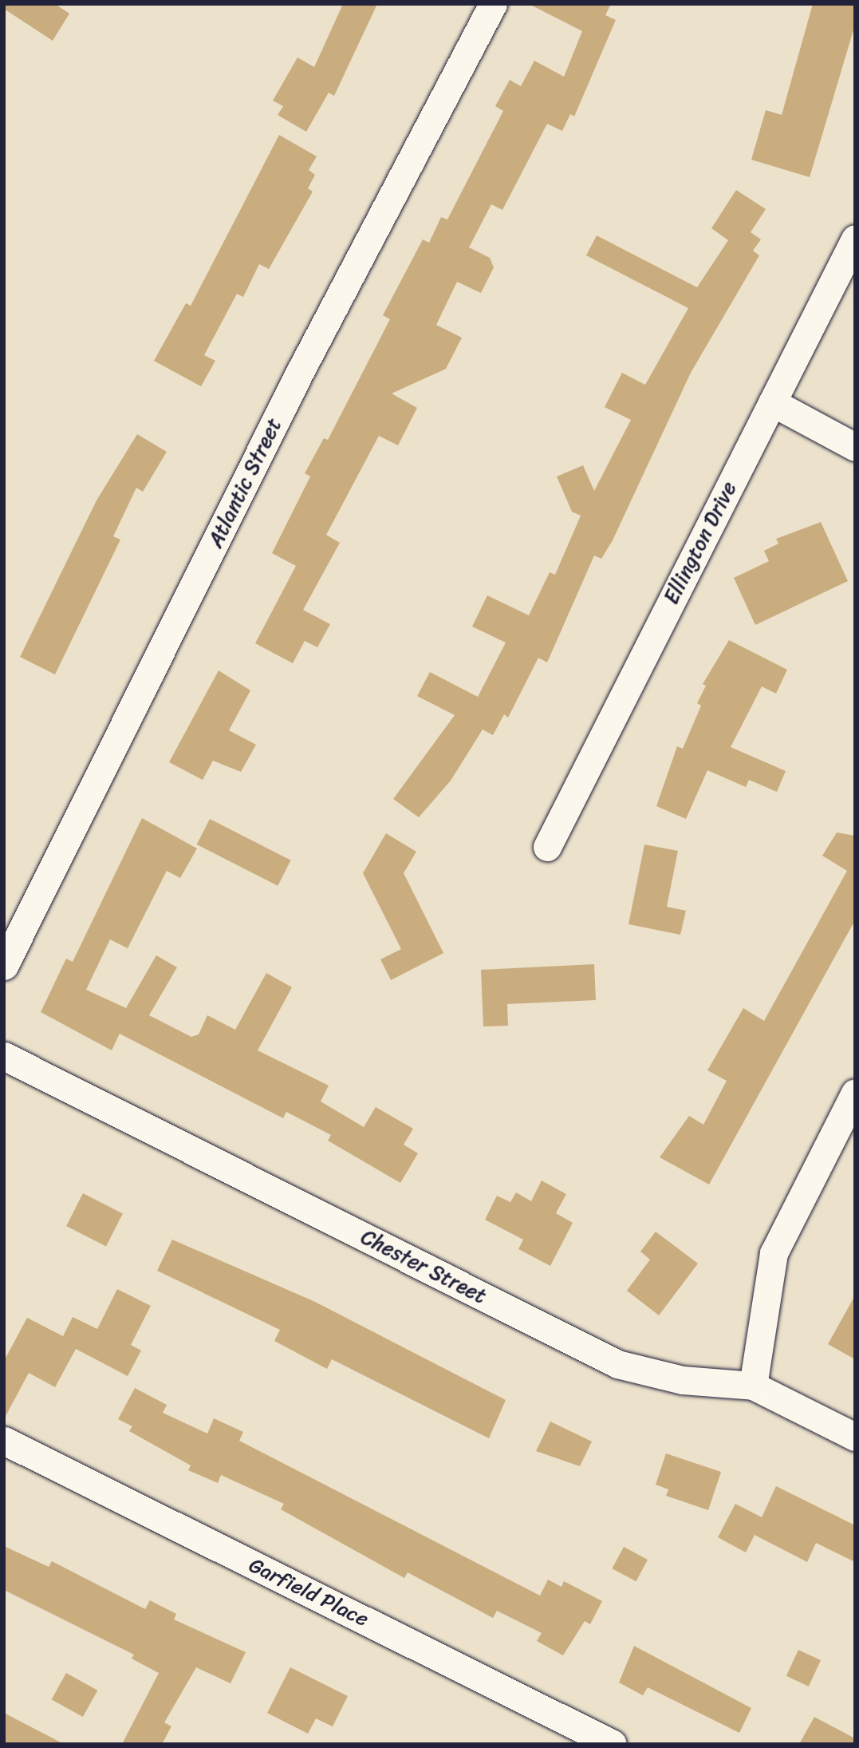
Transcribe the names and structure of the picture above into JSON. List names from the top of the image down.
{
  "streets": {
    "street": [
      "Atlantic Street",
      "Ellington Drive",
      "Chester Street",
      "Garfield Place"
    ]
  }
}
